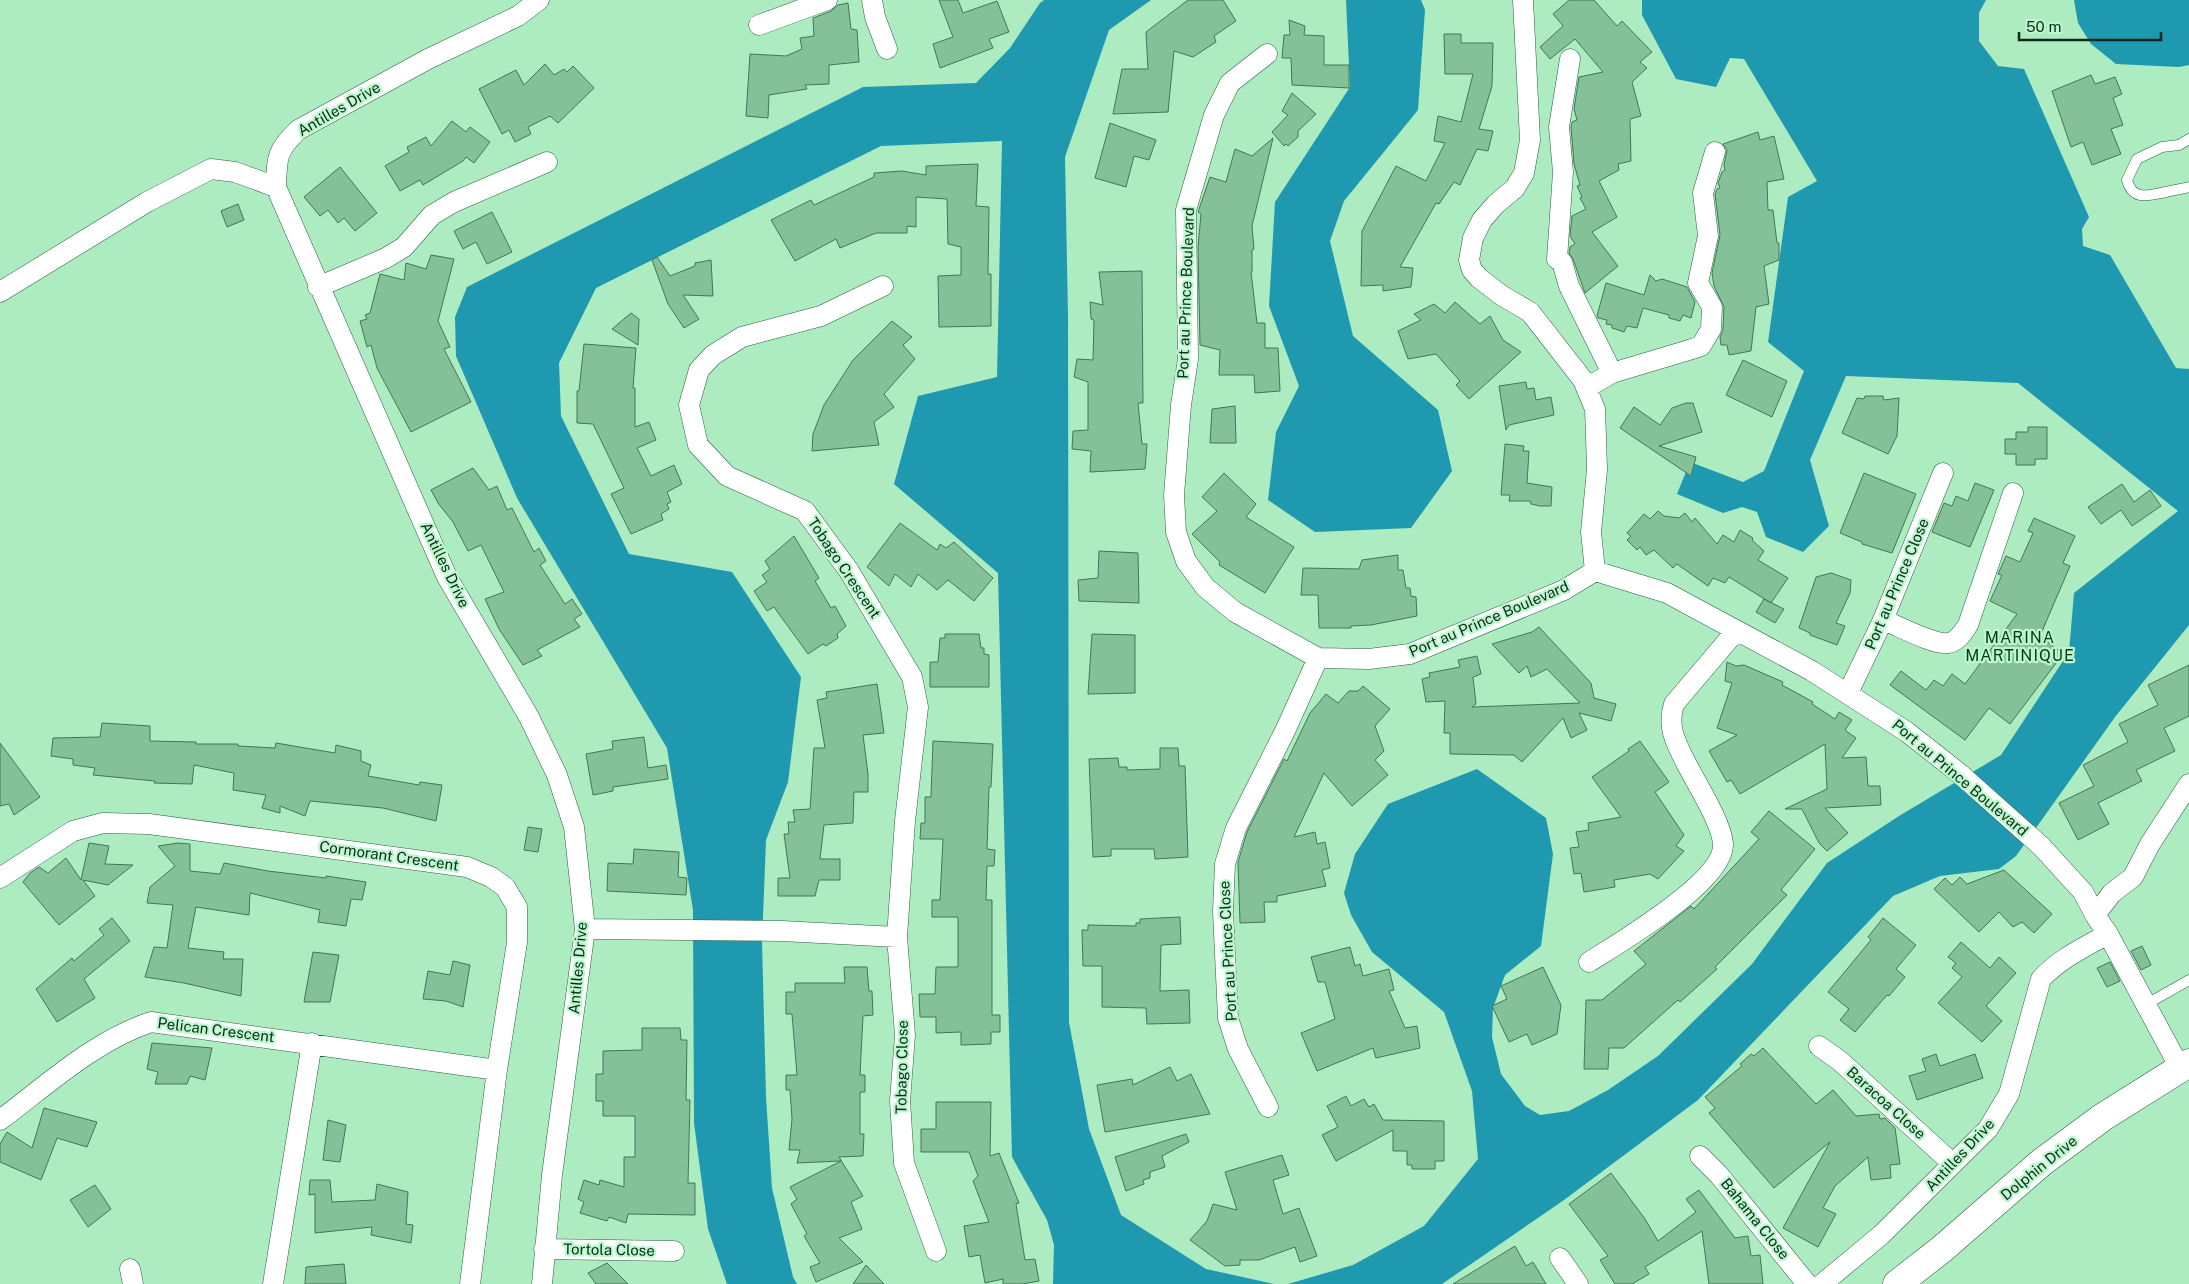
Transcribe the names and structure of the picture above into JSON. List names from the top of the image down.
{
  "streets": {
    "street": [
      "Antilles Drive",
      "Port au Prince Boulevard",
      "Tobago Crescent",
      "Port au Prince Close",
      "Cormorant Crescent",
      "Pelican Crescent",
      "Tobago Close",
      "Baracoa Close",
      "Dolphin Drive",
      "Bahama Close",
      "Tortola Close"
    ]
  },
  "crossings": [
    ["Antilles Drive", "Port au Prince Boulevard"],
    ["Antilles Drive", "Baracoa Close"],
    ["Antilles Drive", "Tortola Close"],
    ["Port au Prince Boulevard", "Port au Prince Close"],
    ["Port au Prince Boulevard", "Dolphin Drive"],
    ["Tobago Crescent", "Tobago Close"],
    ["Cormorant Crescent", "Pelican Crescent"]
  ],
  "districts": ["MARINA MARTINIQUE"],
  "scale_bar": "50 m"
}
